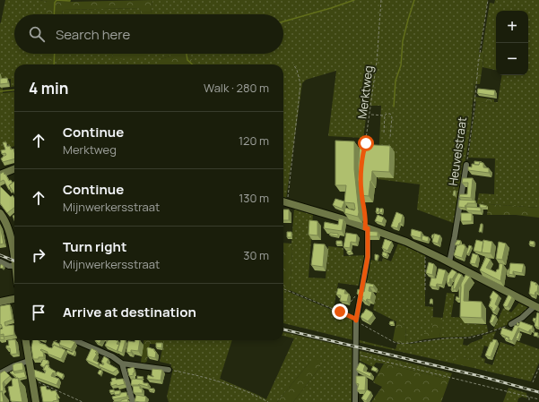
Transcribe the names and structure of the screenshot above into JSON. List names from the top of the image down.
{
  "streets": {
    "street": ["Heuvelstraat"],
    "path": ["Merktweg"]
  },
  "page": {
    "map_buttons": ["+", "−"],
    "search": "Search here",
    "heading": ["4 min", "Walk · 280 m"],
    "list": [
      ["Continue", "Merktweg", "120 m"],
      ["Continue", "Mijnwerkersstraat", "130 m"],
      ["Turn right", "Mijnwerkersstraat", "30 m"],
      "Arrive at destination"
    ]
  }
}
